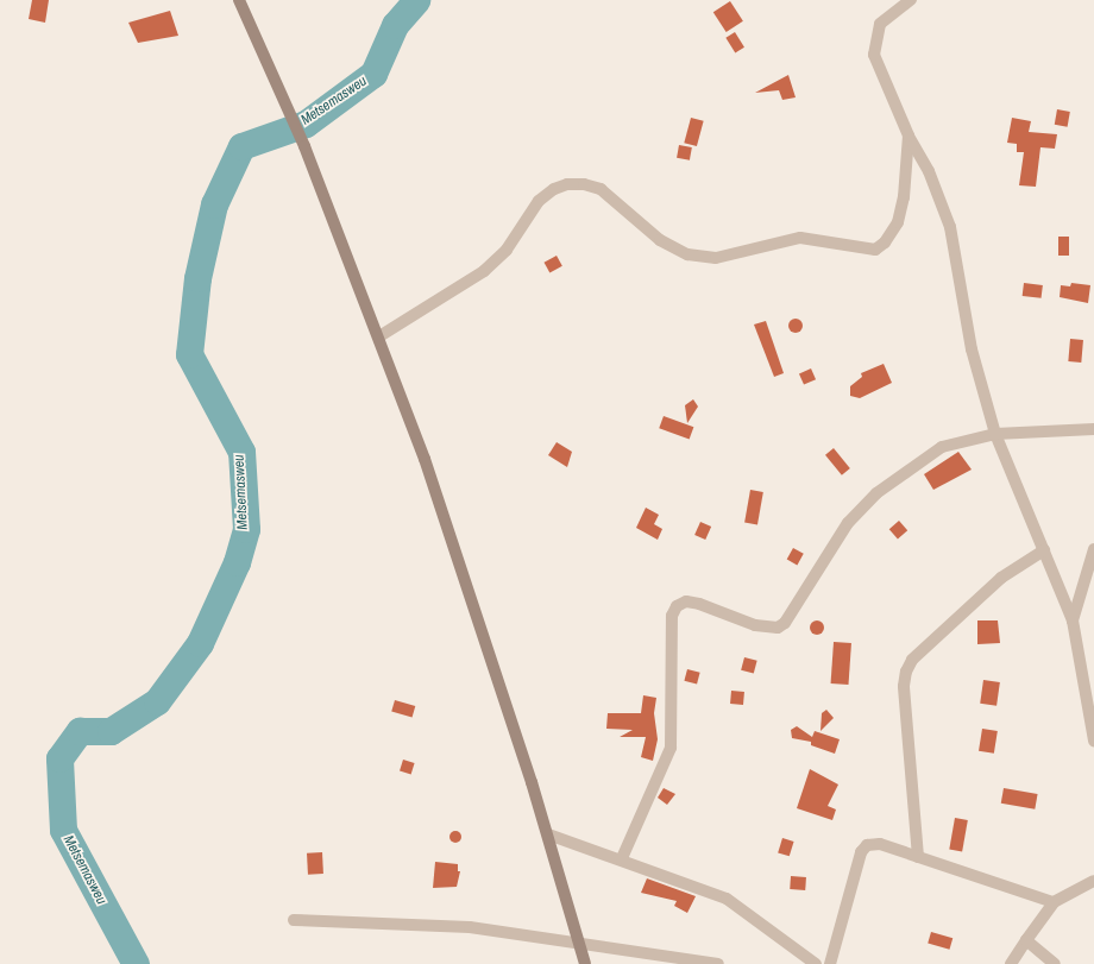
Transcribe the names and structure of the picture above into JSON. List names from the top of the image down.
{
  "water": ["Metsemasweu"]
}
